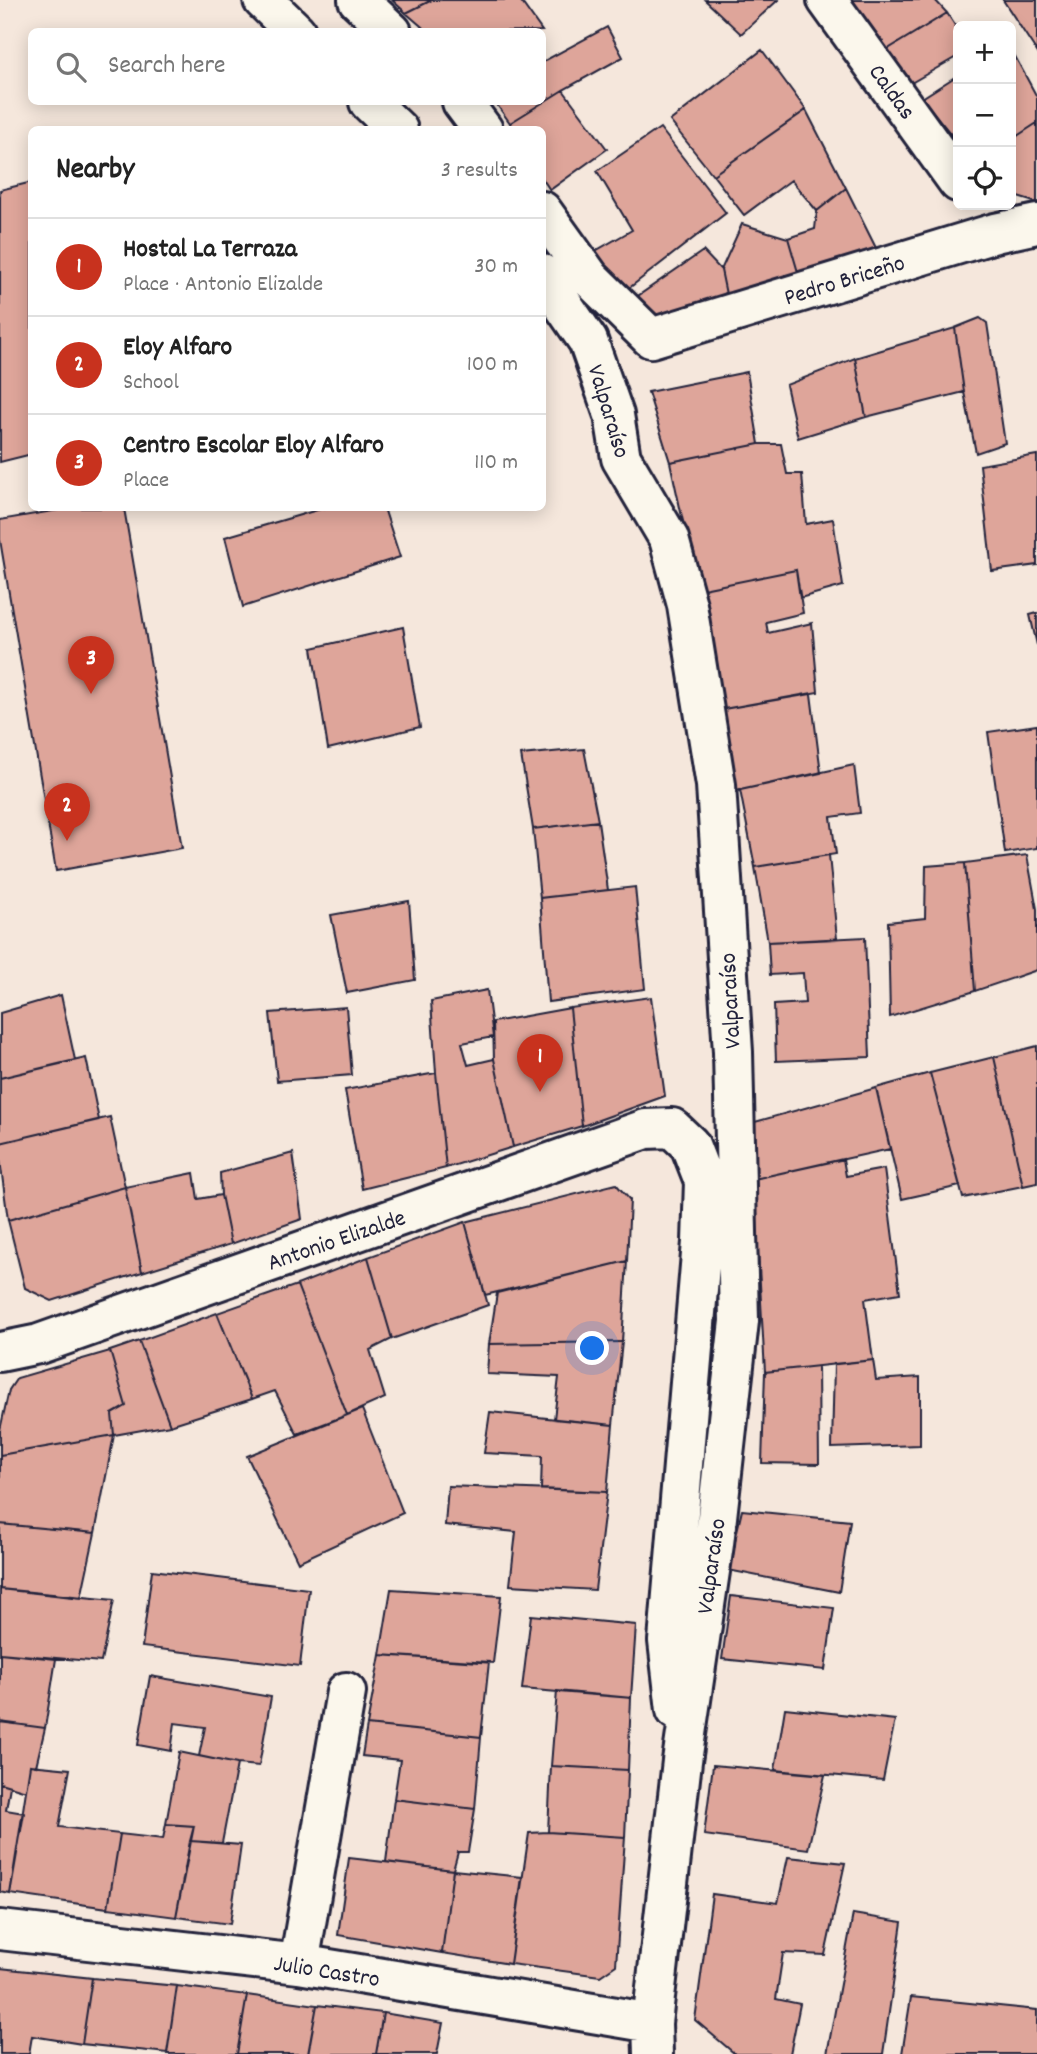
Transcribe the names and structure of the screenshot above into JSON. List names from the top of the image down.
{
  "streets": {
    "street": [
      "Caldas",
      "Pedro Briceño",
      "Valparaíso",
      "Antonio Elizalde",
      "Julio Castro"
    ]
  },
  "crossings": [
    ["Valparaíso", "Antonio Elizalde"],
    ["Valparaíso", "Julio Castro"]
  ],
  "page": {
    "map_buttons": ["+", "−"],
    "search": "Search here",
    "heading": ["Nearby", "3 results"],
    "list": [
      {
        "mark": "1",
        "name": "Hostal La Terraza",
        "note": "Place · Antonio Elizalde",
        "value": "30 m"
      },
      {
        "mark": "2",
        "name": "Eloy Alfaro",
        "note": "School",
        "value": "100 m"
      },
      {
        "mark": "3",
        "name": "Centro Escolar Eloy Alfaro",
        "note": "Place",
        "value": "110 m"
      }
    ],
    "pins": ["3", "2", "1"]
  }
}
